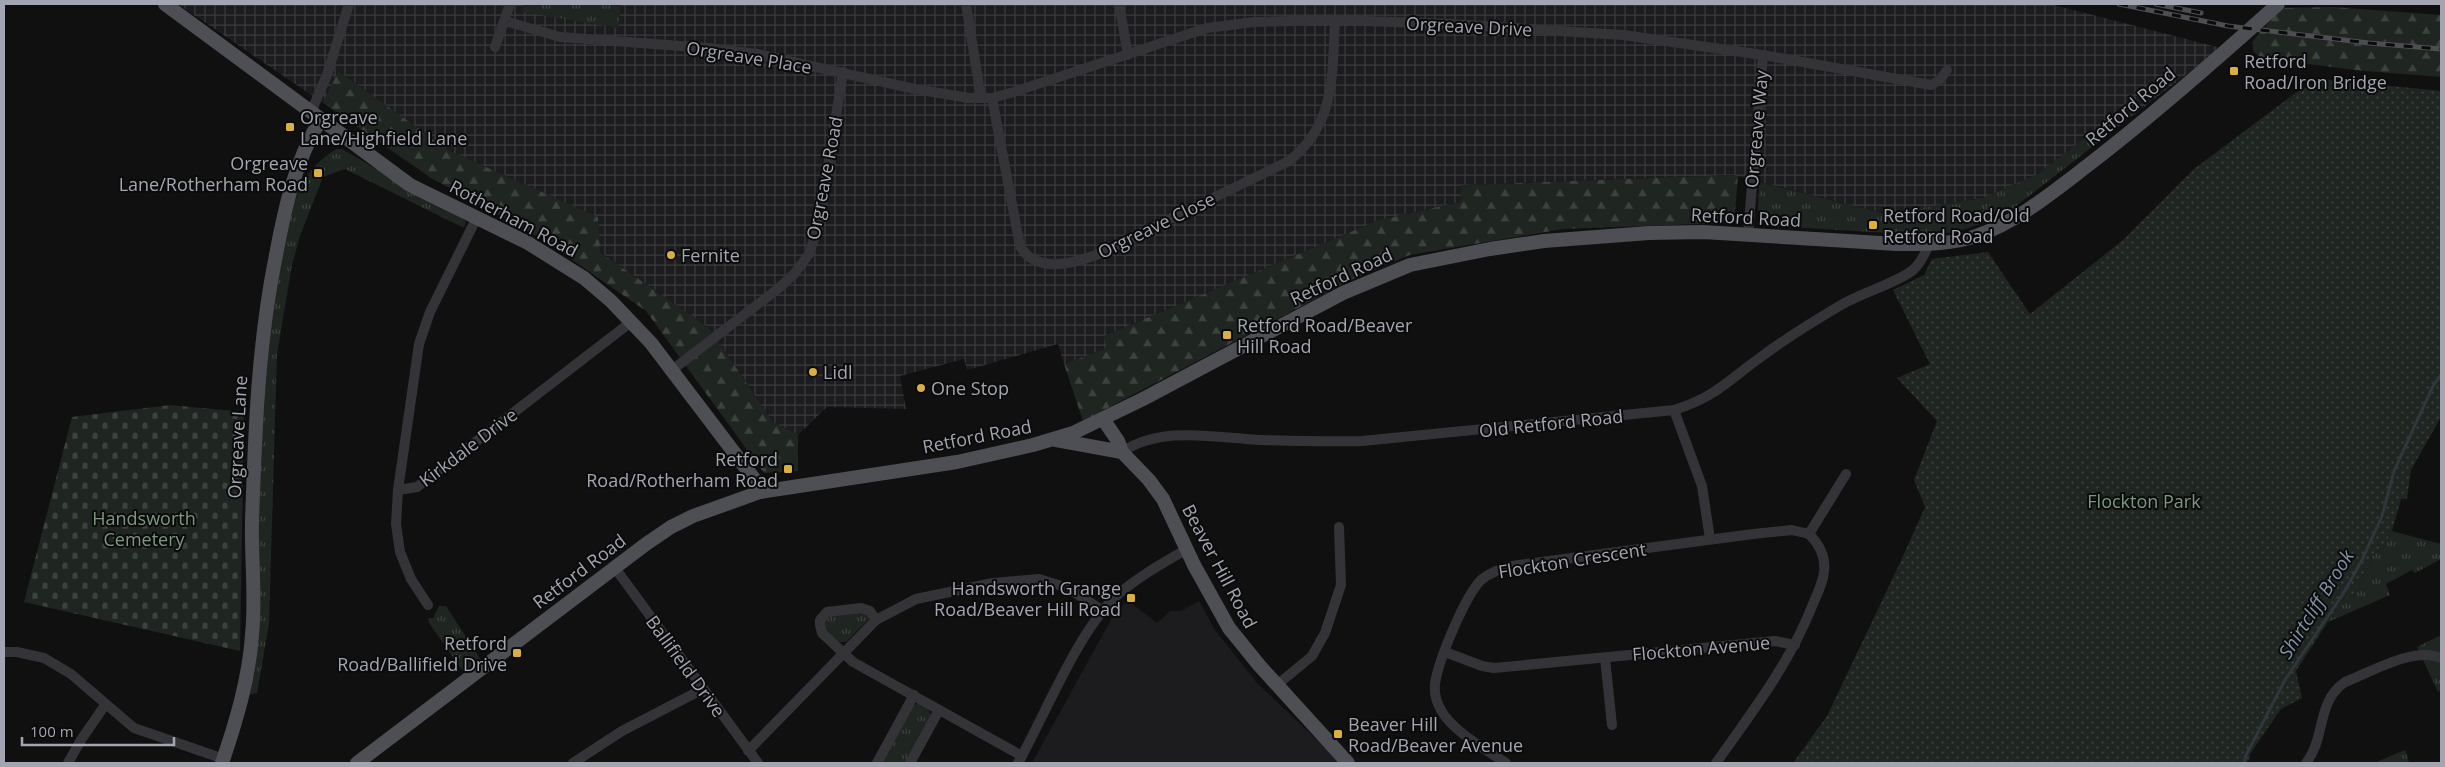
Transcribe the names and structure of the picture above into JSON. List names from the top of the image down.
{
  "streets": {
    "main road": [
      "Retford Road",
      "Rotherham Road",
      "Orgreave Lane",
      "Beaver Hill Road"
    ],
    "street": [
      "Orgreave Drive",
      "Orgreave Place",
      "Orgreave Way",
      "Orgreave Road",
      "Orgreave Close",
      "Old Retford Road",
      "Kirkdale Drive",
      "Flockton Crescent",
      "Flockton Avenue",
      "Ballifield Drive"
    ]
  },
  "crossings": [
    ["Orgreave Drive", "Orgreave Place"],
    ["Orgreave Drive", "Orgreave Way"],
    ["Orgreave Drive", "Orgreave Close"],
    ["Orgreave Place", "Orgreave Road"],
    ["Orgreave Place", "Orgreave Close"],
    ["Retford Road", "Orgreave Way"],
    ["Retford Road", "Rotherham Road"],
    ["Retford Road", "Old Retford Road"],
    ["Retford Road", "Beaver Hill Road"],
    ["Retford Road", "Ballifield Drive"],
    ["Orgreave Road", "Rotherham Road"],
    ["Rotherham Road", "Orgreave Lane"],
    ["Rotherham Road", "Kirkdale Drive"],
    ["Old Retford Road", "Beaver Hill Road"],
    ["Flockton Crescent", "Flockton Avenue"]
  ],
  "water": ["Shirtcliff Brook"],
  "parks": ["Flockton Park", "Handsworth Cemetery"],
  "places": {
    "transit": [
      "Retford Road/Iron Bridge",
      "Orgreave Lane/Highfield Lane",
      "Orgreave Lane/Rotherham Road",
      "Retford Road/Old Retford Road",
      "Retford Road/Beaver Hill Road",
      "Retford Road/Rotherham Road",
      "Handsworth Grange Road/Beaver Hill Road",
      "Retford Road/Ballifield Drive",
      "Beaver Hill Road/Beaver Avenue"
    ],
    "other": ["Fernite", "Lidl", "One Stop"]
  },
  "scale_bar": "100 m"
}
